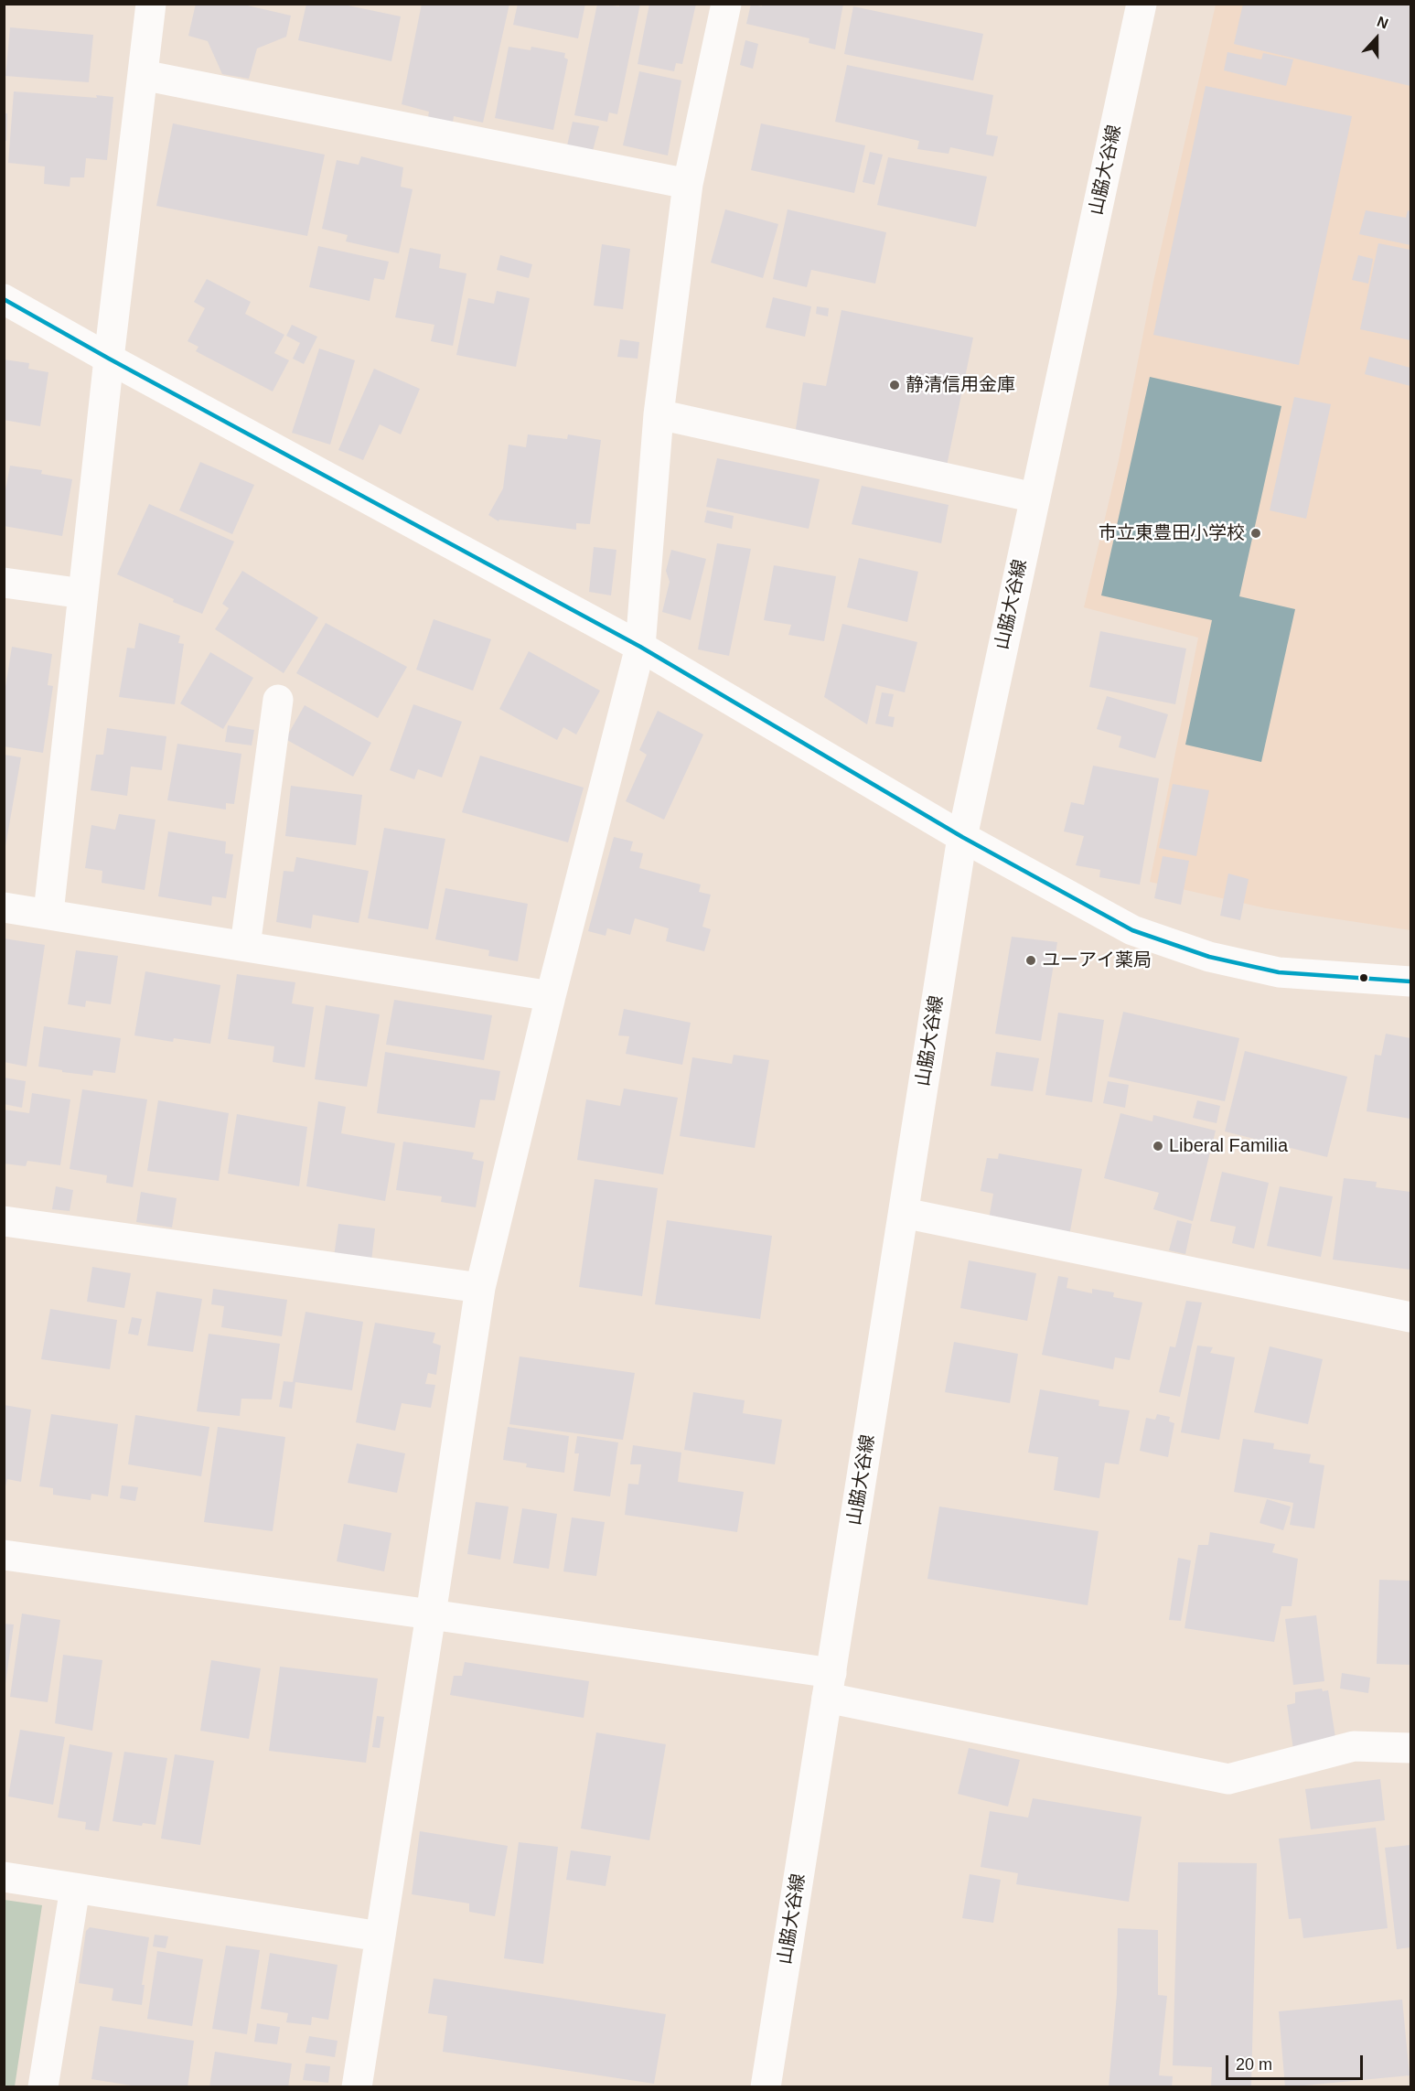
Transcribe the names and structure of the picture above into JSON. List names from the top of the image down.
{
  "streets": {
    "street": ["山脇大谷線"]
  },
  "places": [
    "静清信用金庫",
    "市立東豊田小学校",
    "ユーアイ薬局",
    "Liberal Familia"
  ],
  "scale_bar": "20 m",
  "north": "top"
}
